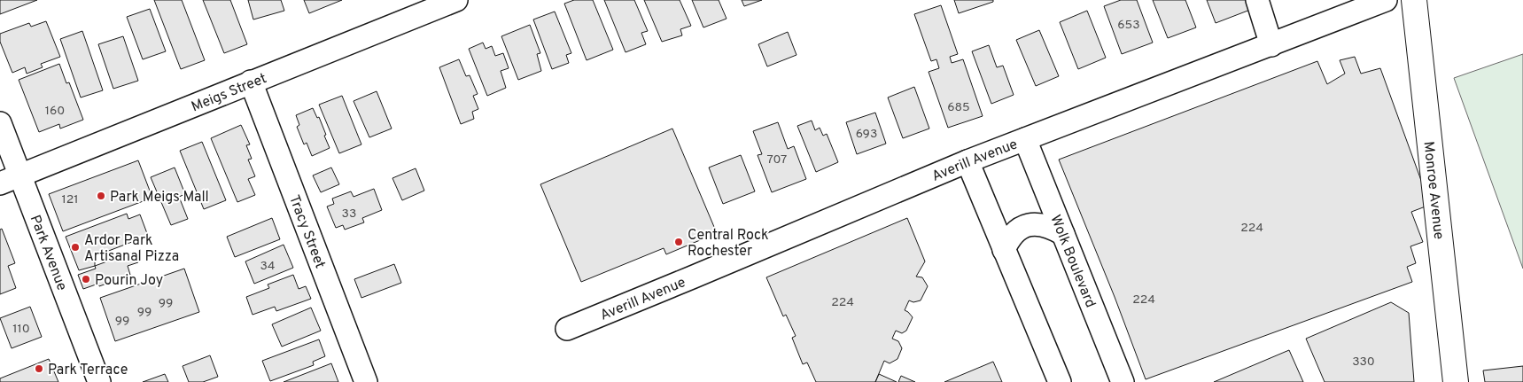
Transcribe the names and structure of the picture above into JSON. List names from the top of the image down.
{
  "streets": {
    "main road": ["Monroe Avenue"],
    "street": [
      "Meigs Street",
      "Averill Avenue",
      "Tracy Street",
      "Park Avenue",
      "Wolk Boulevard"
    ]
  },
  "crossings": [
    ["Meigs Street", "Tracy Street"],
    ["Meigs Street", "Park Avenue"],
    ["Averill Avenue", "Wolk Boulevard"]
  ],
  "places": [
    "Park Meigs Mall",
    "Central Rock Rochester",
    "Ardor Park Artisanal Pizza",
    "Pourin Joy",
    "Park Terrace"
  ],
  "house_numbers": [
    "653",
    "685",
    "160",
    "693",
    "707",
    "121",
    "33",
    "224",
    "34",
    "224",
    "224",
    "99",
    "99",
    "99",
    "110",
    "330"
  ]
}
